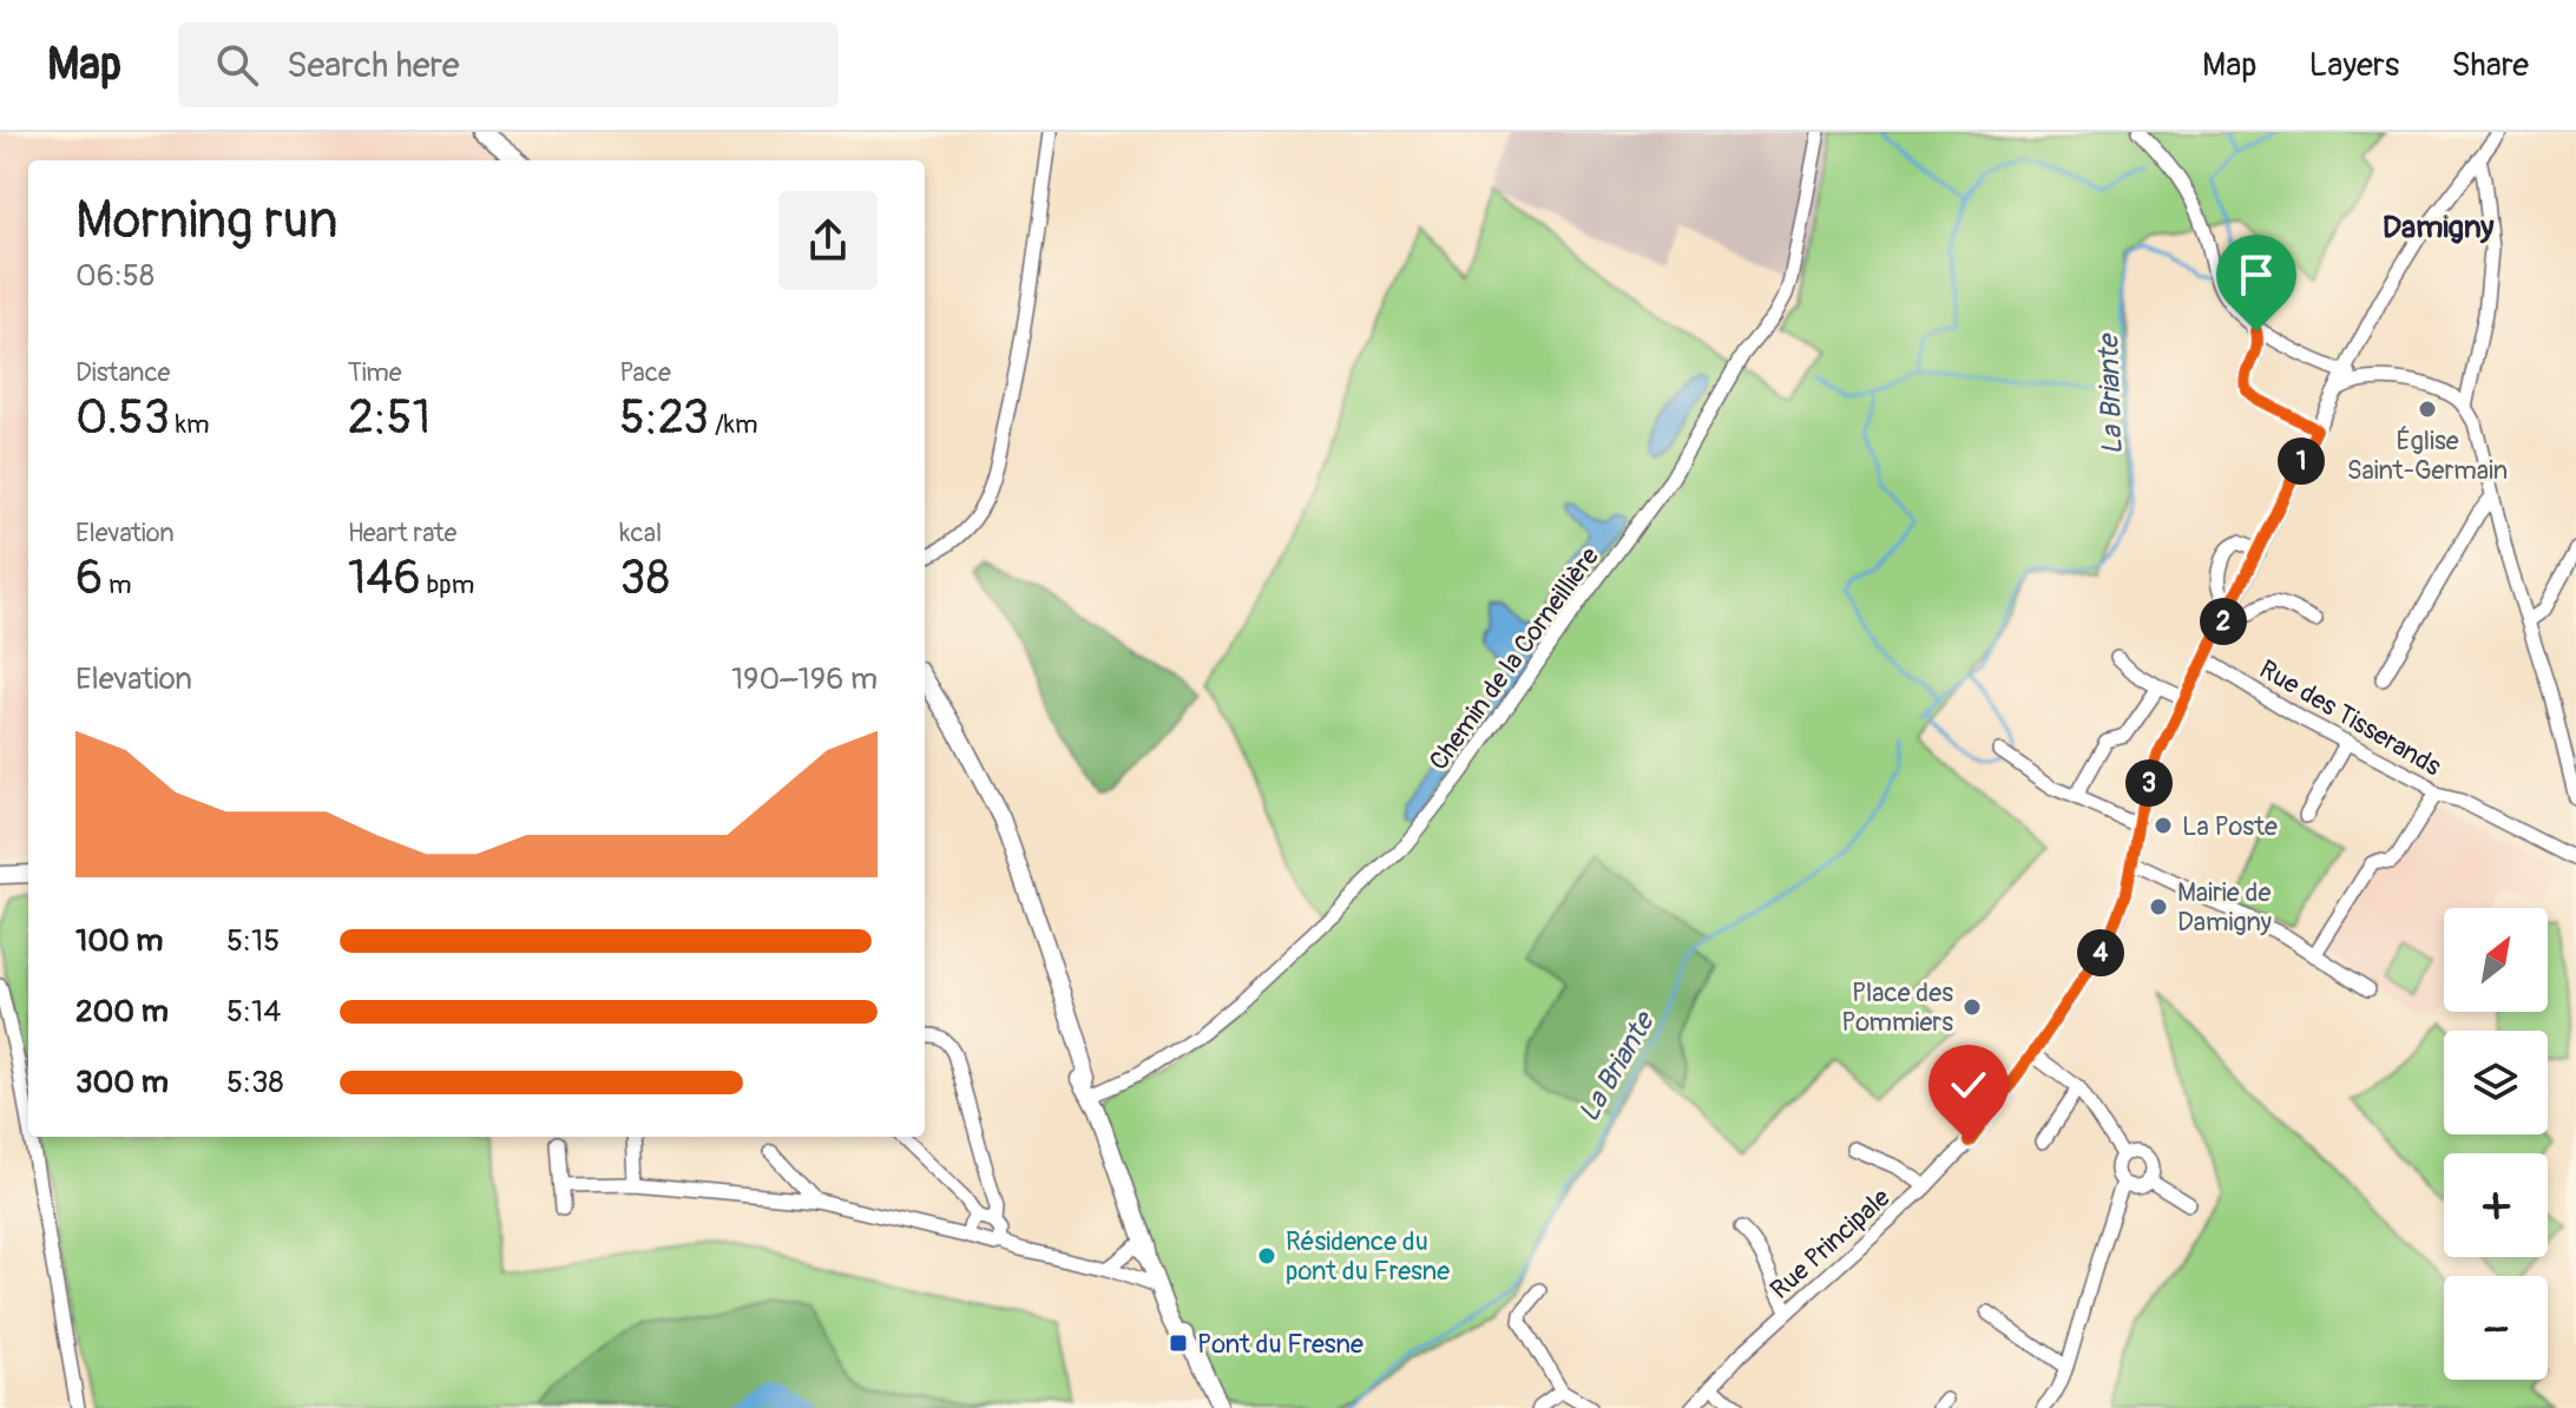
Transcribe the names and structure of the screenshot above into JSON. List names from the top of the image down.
{
  "streets": {
    "street": ["Chemin de la Corneillière", "Rue des Tisserands", "Rue Principale"]
  },
  "districts": ["Damigny"],
  "water": ["La Briante"],
  "places": {
    "other": [
      "Église Saint-Germain",
      "La Poste",
      "Mairie de Damigny",
      "Place des Pommiers",
      "Résidence du pont du Fresne"
    ],
    "transit": ["Pont du Fresne"]
  },
  "north": "top right",
  "page": {
    "header": "Map",
    "search": "Search here",
    "nav": ["Map", "Layers", "Share"],
    "heading": ["Morning run", "06:58"],
    "stats": [
      ["Distance", "0.53 km"],
      ["Time", "2:51"],
      ["Pace", "5:23 /km"],
      ["Elevation", "6 m"],
      ["Heart rate", "146 bpm"],
      ["kcal", "38"]
    ],
    "pins": [
      "1",
      "2",
      "3",
      "4"
    ],
    "chart": ["Elevation", "190–196 m"],
    "list": [
      {
        "name": "100 m",
        "note": "5:15"
      },
      {
        "name": "200 m",
        "note": "5:14"
      },
      {
        "name": "300 m",
        "note": "5:38"
      }
    ],
    "map_buttons": ["+", "−"]
  }
}
